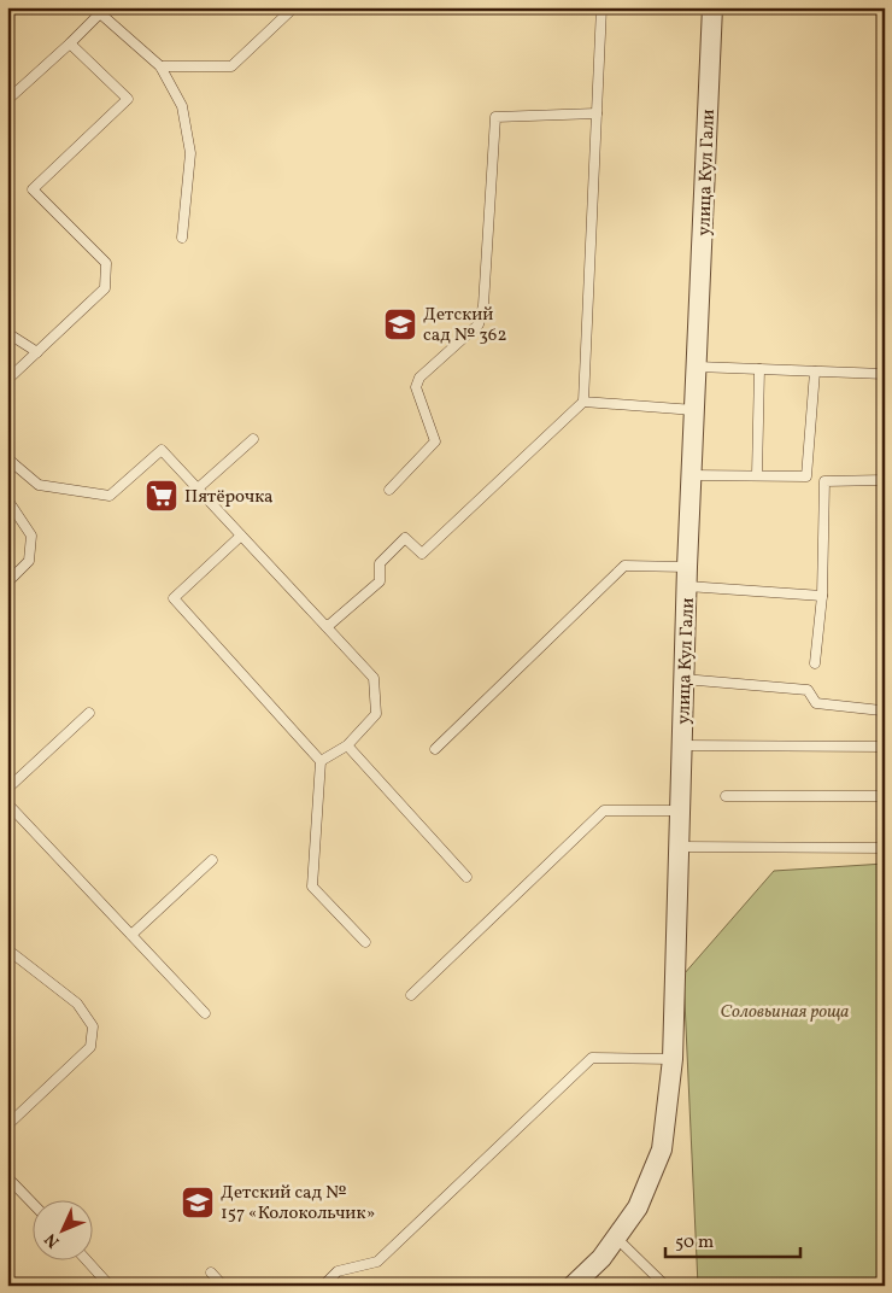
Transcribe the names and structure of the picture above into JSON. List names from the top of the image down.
{
  "streets": {
    "street": ["улица Кул Гали"]
  },
  "parks": ["Соловьиная роща"],
  "places": {
    "school or university": ["Детский сад № 362", "Детский сад № 157 «Колокольчик»"],
    "supermarket": ["Пятёрочка"]
  },
  "scale_bar": "50 m",
  "north": "bottom left"
}
